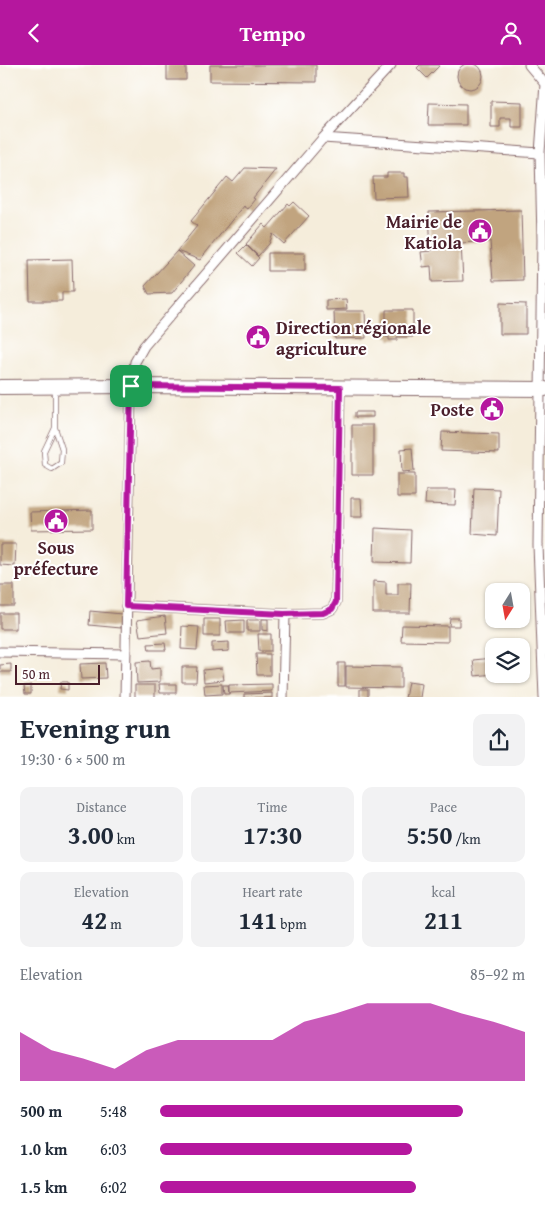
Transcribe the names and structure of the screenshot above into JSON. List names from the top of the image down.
{
  "places": {
    "public building": [
      "Mairie de Katiola",
      "Direction régionale agriculture",
      "Poste",
      "Sous préfecture"
    ]
  },
  "scale_bar": "50 m",
  "north": "bottom",
  "page": {
    "header": "Tempo",
    "scale": "50 m",
    "heading": ["Evening run", "19:30 · 6 × 500 m"],
    "stats": [
      ["Distance", "3.00 km"],
      ["Time", "17:30"],
      ["Pace", "5:50 /km"],
      ["Elevation", "42 m"],
      ["Heart rate", "141 bpm"],
      ["kcal", "211"]
    ],
    "chart": ["Elevation", "85–92 m"],
    "list": [
      {
        "name": "500 m",
        "note": "5:48"
      },
      {
        "name": "1.0 km",
        "note": "6:03"
      },
      {
        "name": "1.5 km",
        "note": "6:02"
      }
    ]
  }
}
